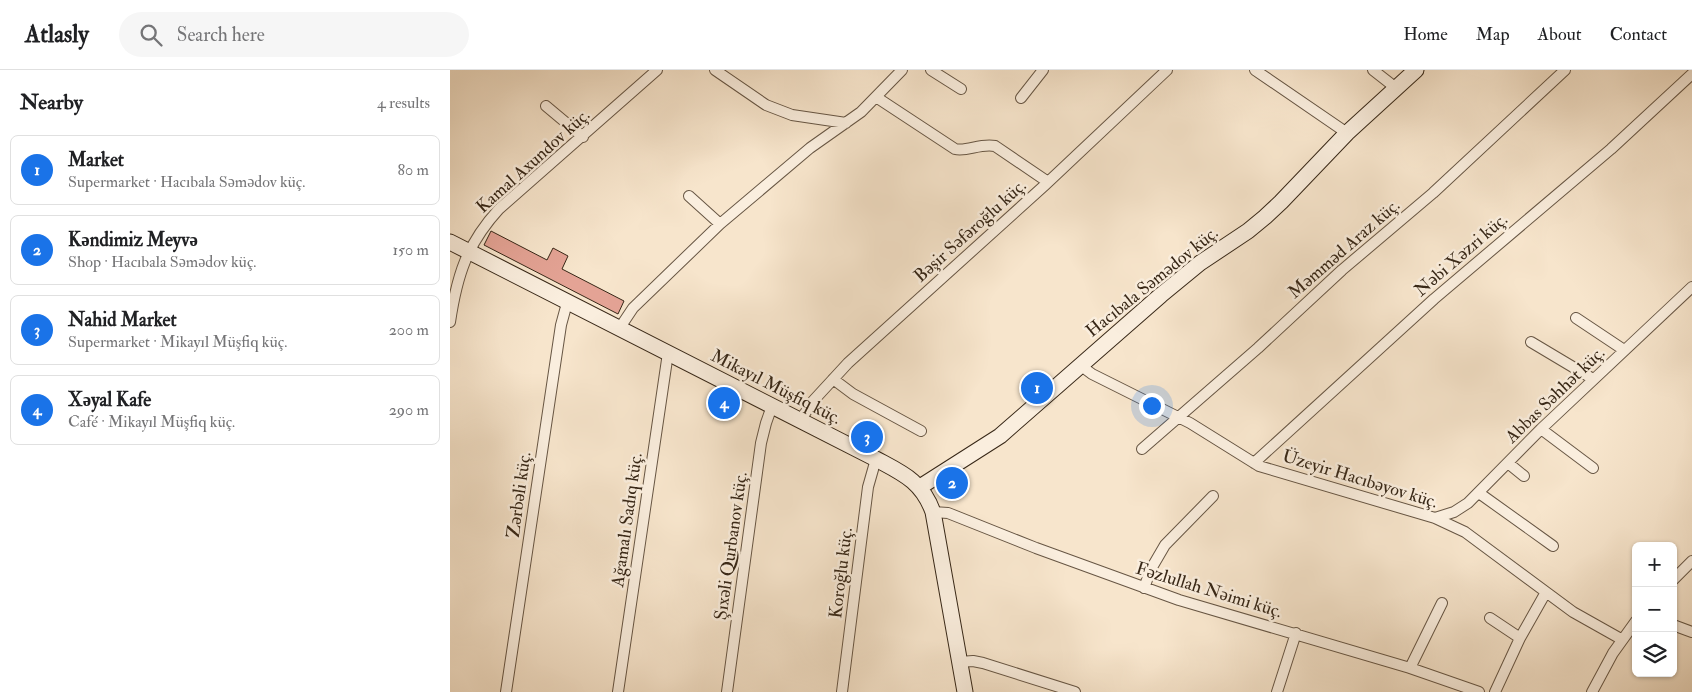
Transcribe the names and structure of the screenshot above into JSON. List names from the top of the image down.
{
  "streets": {
    "main road": ["Hacıbala Səmədov küç.", "Mikayıl Müşfiq küç."],
    "street": [
      "Kamal Axundov küç.",
      "Bəşir Səfəroğlu küç.",
      "Məmməd Araz küç.",
      "Nəbi Xəzri küç.",
      "Abbas Səhhət küç.",
      "Üzeyir Hacıbəyov küç.",
      "Zərbəli küç.",
      "Ağamalı Sadıq küç.",
      "Şıxəli Qurbanov küç.",
      "Koroğlu küç.",
      "Fəzlullah Nəimi küç."
    ]
  },
  "crossings": [
    ["Kamal Axundov küç.", "Mikayıl Müşfiq küç."],
    ["Bəşir Səfəroğlu küç.", "Mikayıl Müşfiq küç."],
    ["Məmməd Araz küç.", "Üzeyir Hacıbəyov küç."],
    ["Nəbi Xəzri küç.", "Üzeyir Hacıbəyov küç."],
    ["Hacıbala Səmədov küç.", "Mikayıl Müşfiq küç."],
    ["Hacıbala Səmədov küç.", "Üzeyir Hacıbəyov küç."],
    ["Mikayıl Müşfiq küç.", "Zərbəli küç."],
    ["Mikayıl Müşfiq küç.", "Ağamalı Sadıq küç."],
    ["Mikayıl Müşfiq küç.", "Şıxəli Qurbanov küç."],
    ["Mikayıl Müşfiq küç.", "Koroğlu küç."],
    ["Mikayıl Müşfiq küç.", "Fəzlullah Nəimi küç."],
    ["Abbas Səhhət küç.", "Üzeyir Hacıbəyov küç."]
  ],
  "page": {
    "header": "Atlasly",
    "search": "Search here",
    "nav": [
      "Home",
      "Map",
      "About",
      "Contact"
    ],
    "heading": ["Nearby", "4 results"],
    "list": [
      {
        "mark": "1",
        "name": "Market",
        "note": "Supermarket · Hacıbala Səmədov küç.",
        "value": "80 m"
      },
      {
        "mark": "2",
        "name": "Kəndimiz Meyvə",
        "note": "Shop · Hacıbala Səmədov küç.",
        "value": "150 m"
      },
      {
        "mark": "3",
        "name": "Nahid Market",
        "note": "Supermarket · Mikayıl Müşfiq küç.",
        "value": "200 m"
      },
      {
        "mark": "4",
        "name": "Xəyal Kafe",
        "note": "Café · Mikayıl Müşfiq küç.",
        "value": "290 m"
      }
    ],
    "pins": [
      "1",
      "4",
      "3",
      "2"
    ],
    "map_buttons": ["+", "−"]
  }
}
